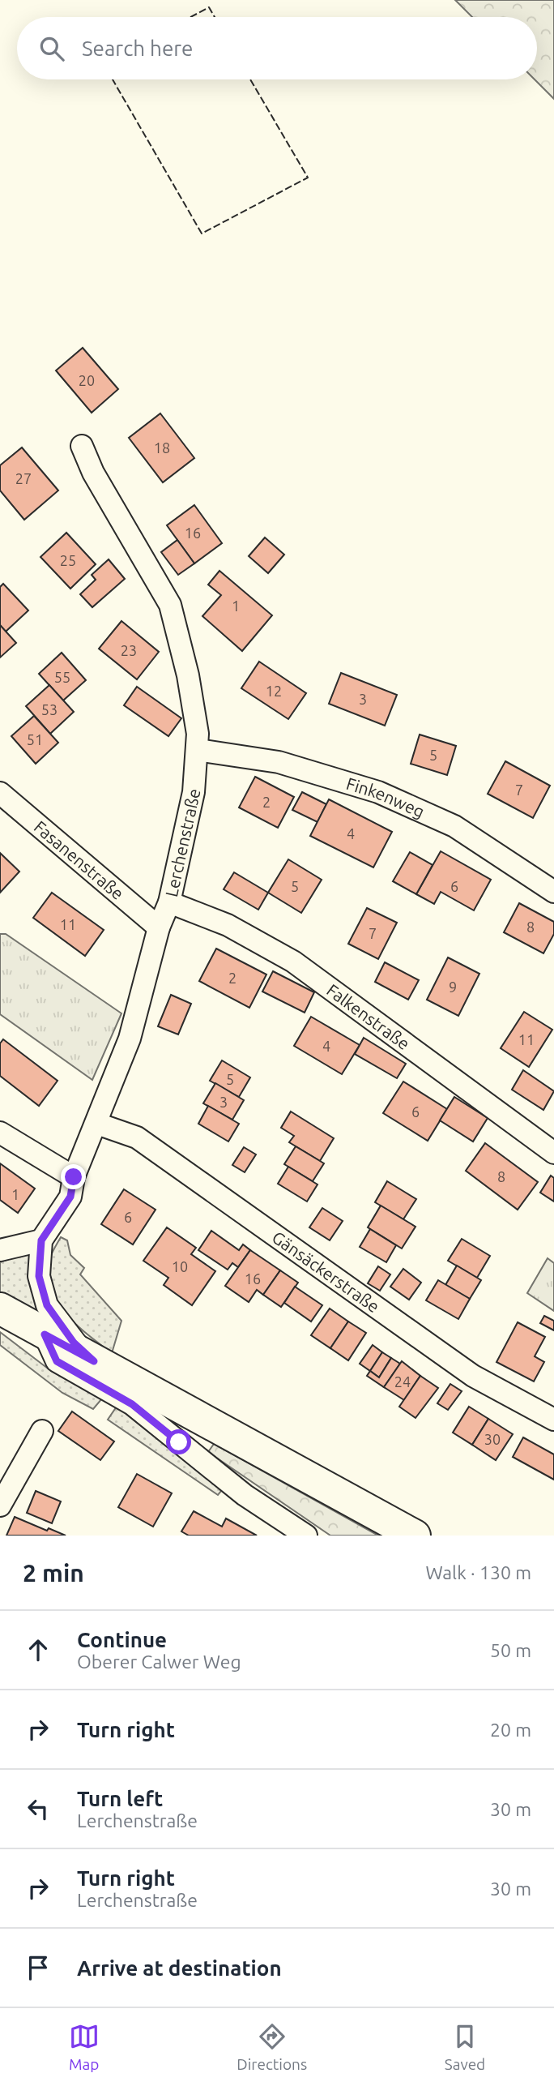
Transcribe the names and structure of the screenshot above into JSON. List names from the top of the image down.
{
  "streets": {
    "street": [
      "Finkenweg",
      "Lerchenstraße",
      "Fasanenstraße",
      "Falkenstraße",
      "Gänsäckerstraße"
    ]
  },
  "crossings": [
    ["Finkenweg", "Lerchenstraße"],
    ["Lerchenstraße", "Fasanenstraße"],
    ["Lerchenstraße", "Falkenstraße"],
    ["Lerchenstraße", "Gänsäckerstraße"]
  ],
  "house_numbers": [
    "20",
    "18",
    "27",
    "16",
    "25",
    "1",
    "23",
    "55",
    "12",
    "3",
    "53",
    "51",
    "5",
    "7",
    "2",
    "4",
    "5",
    "6",
    "11",
    "8",
    "7",
    "2",
    "9",
    "11",
    "4",
    "5",
    "3",
    "6",
    "8",
    "1",
    "6",
    "10",
    "16",
    "24",
    "30"
  ],
  "page": {
    "search": "Search here",
    "heading": ["2 min", "Walk · 130 m"],
    "list": [
      ["Continue", "Oberer Calwer Weg", "50 m"],
      ["Turn right", "20 m"],
      ["Turn left", "Lerchenstraße", "30 m"],
      ["Turn right", "Lerchenstraße", "30 m"],
      "Arrive at destination"
    ],
    "nav": ["Map", "Directions", "Saved"]
  }
}
